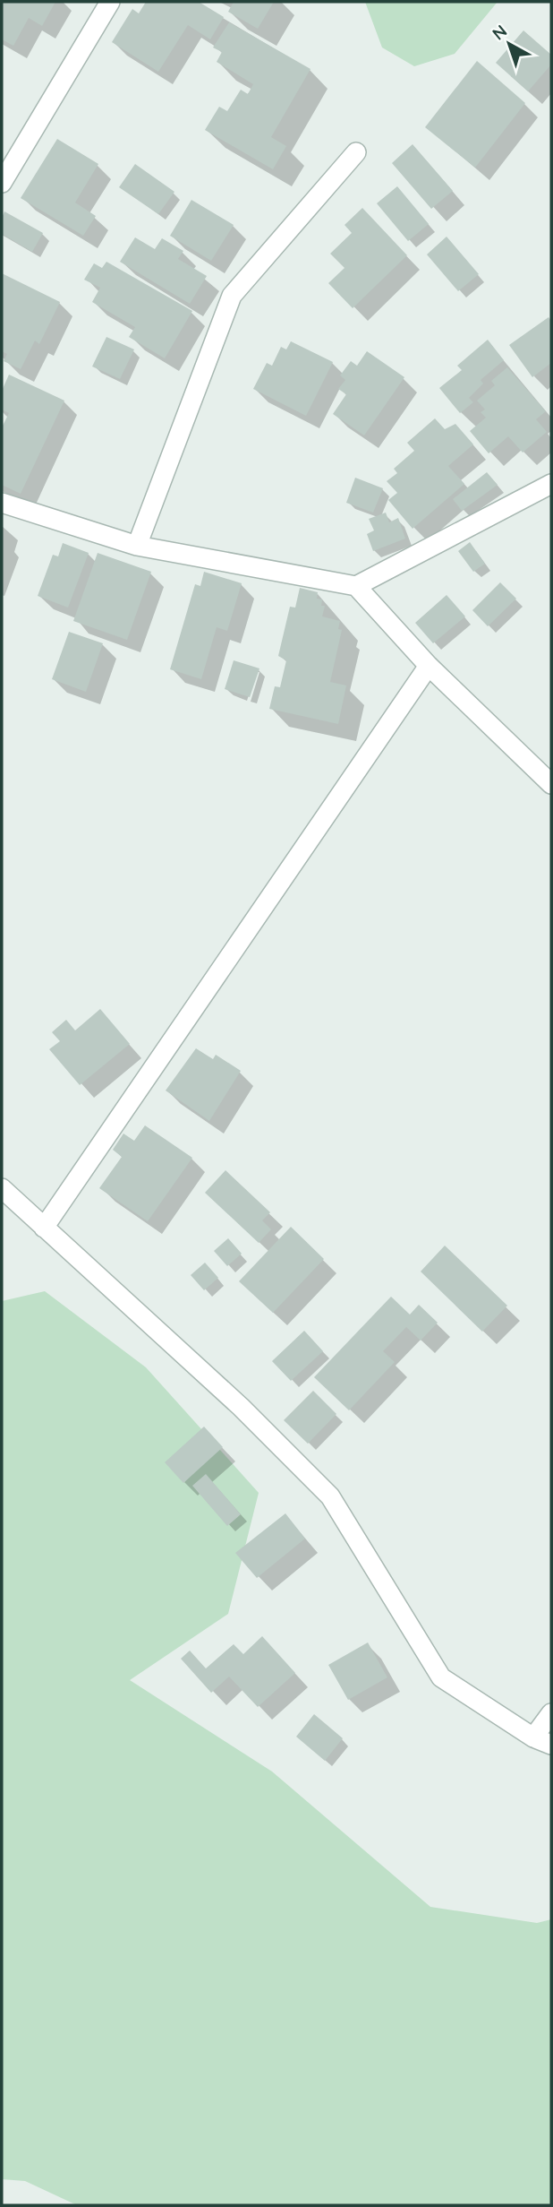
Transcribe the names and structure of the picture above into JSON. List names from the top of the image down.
{
  "north": "top left"
}
